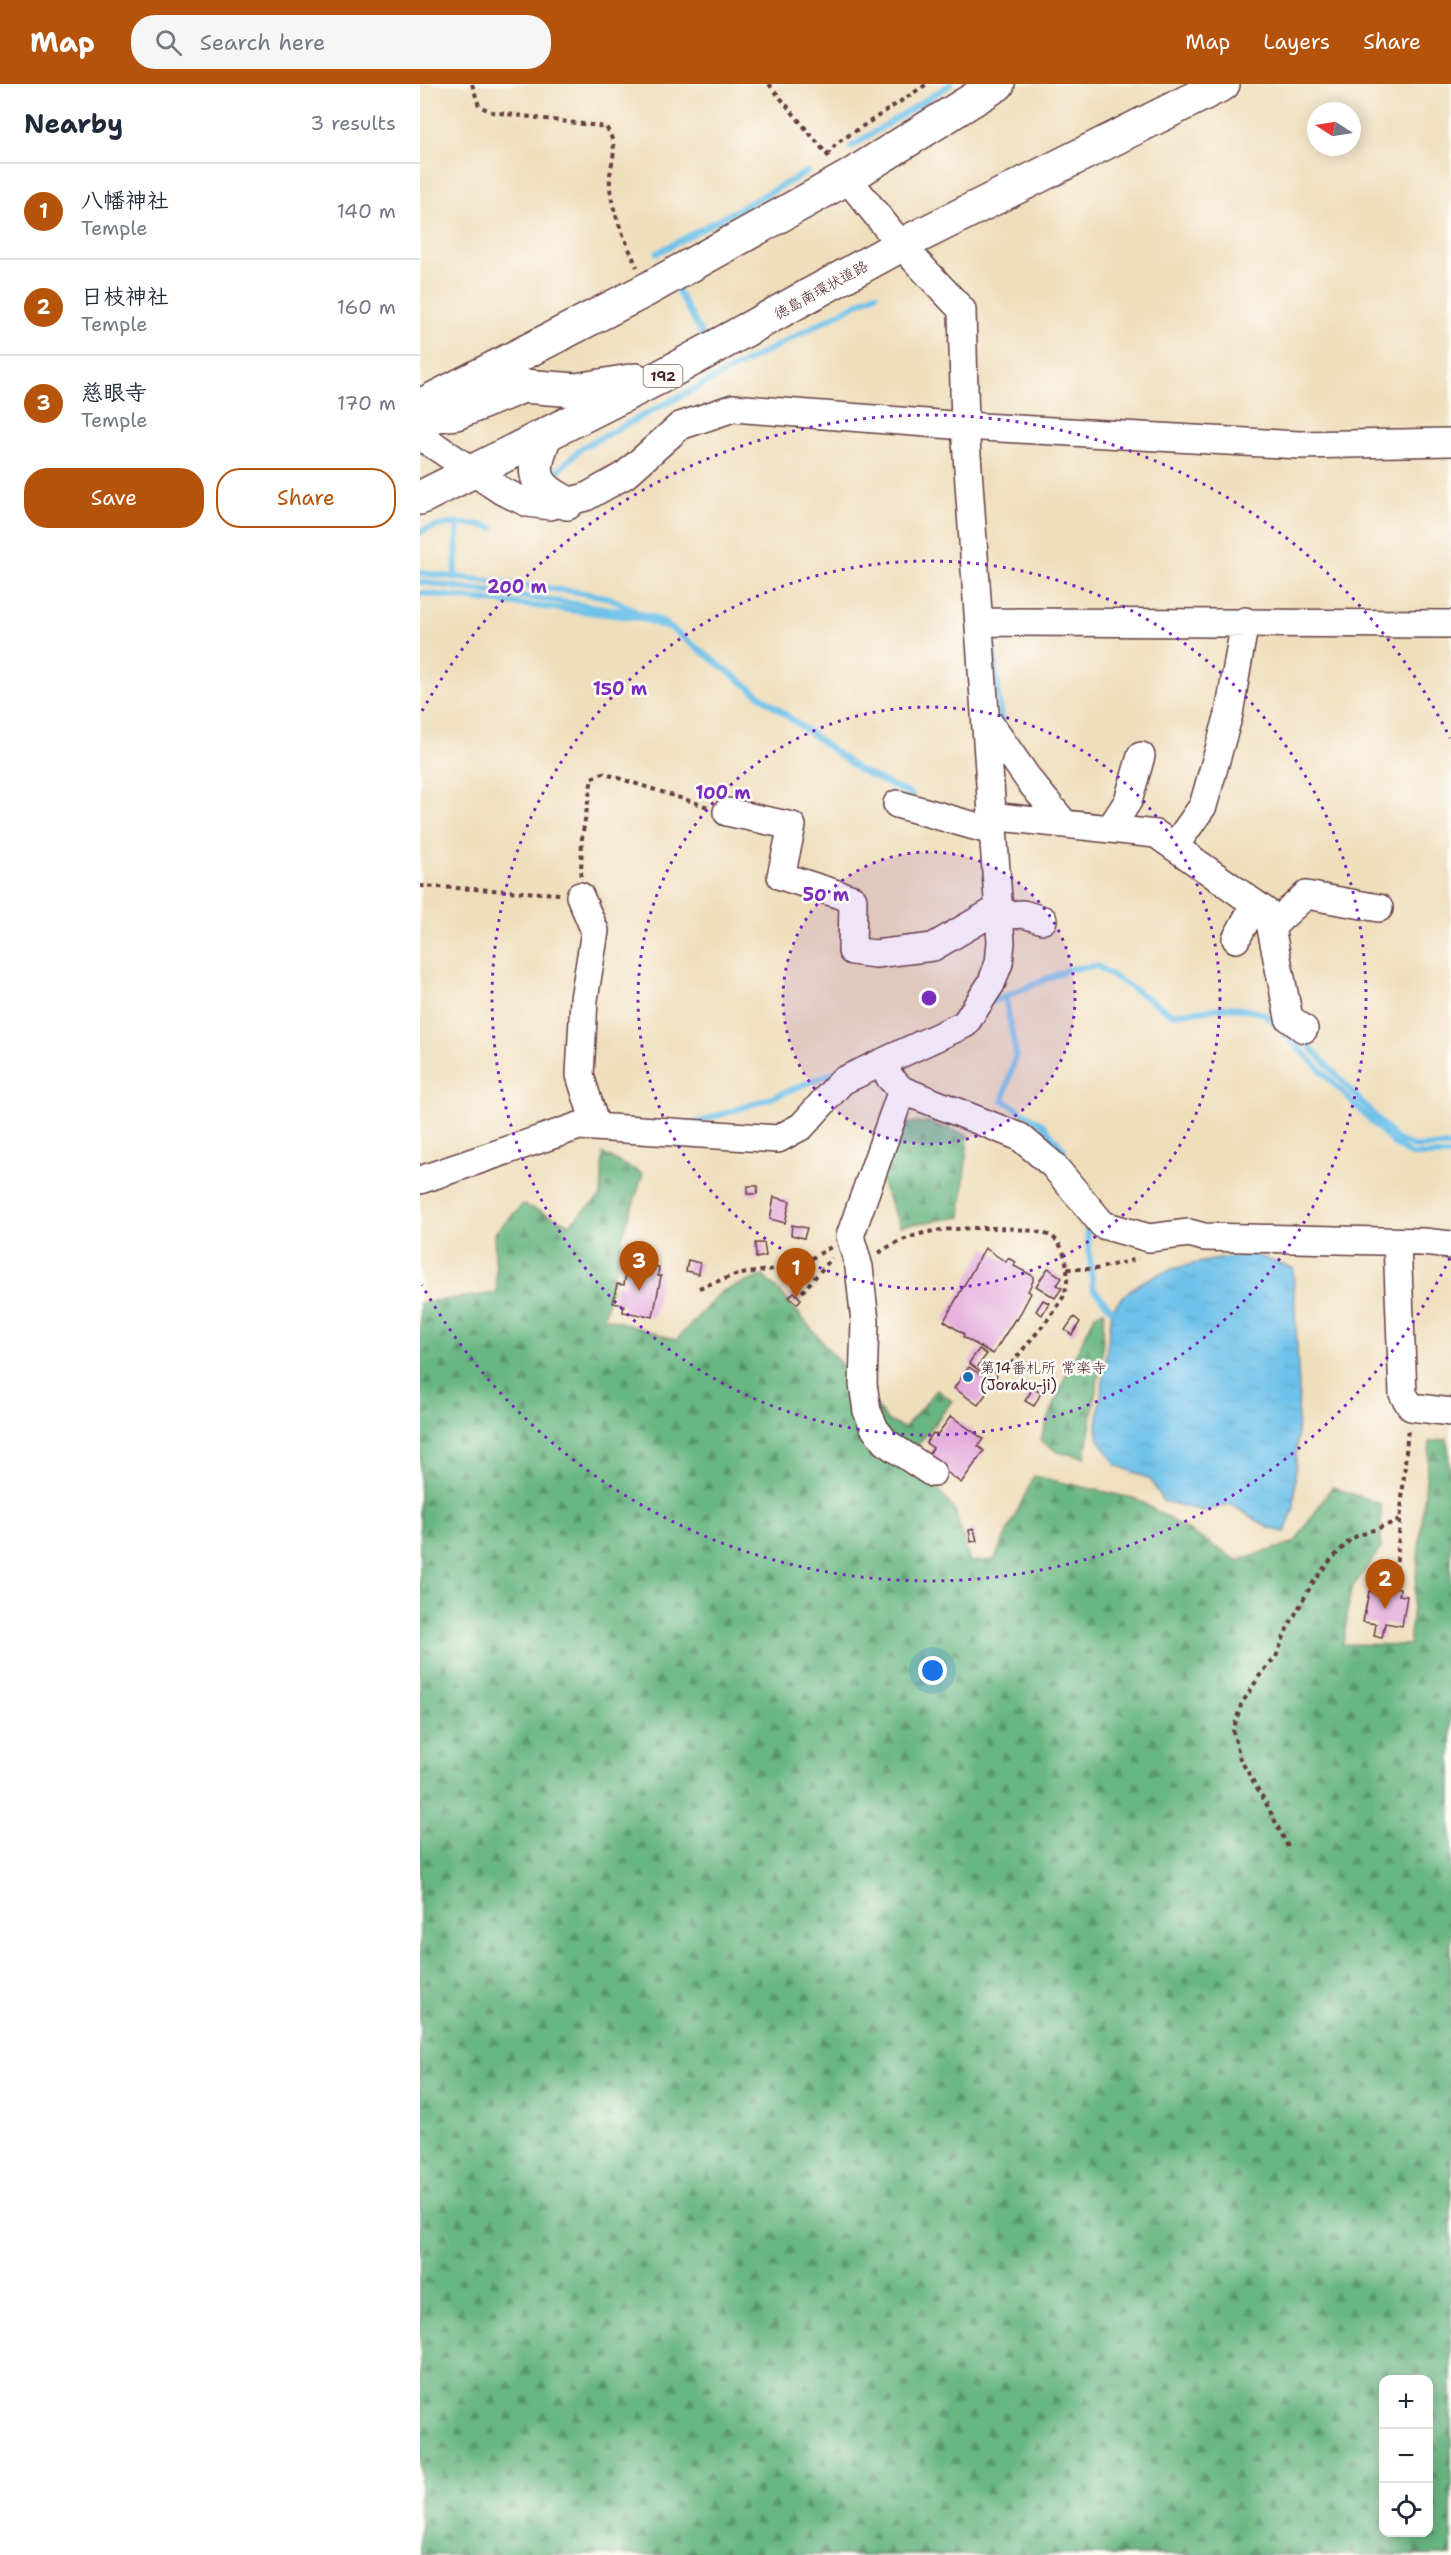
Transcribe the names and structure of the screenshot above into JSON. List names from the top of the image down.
{
  "streets": {
    "highway": ["徳島南環状道路", "192"]
  },
  "places": ["第14番札所 常楽寺 (Joraku-ji)"],
  "north": "left",
  "page": {
    "header": "Map",
    "search": "Search here",
    "nav": ["Map", "Layers", "Share"],
    "heading": ["Nearby", "3 results"],
    "list": [
      {
        "mark": "1",
        "name": "八幡神社",
        "note": "Temple",
        "value": "140 m"
      },
      {
        "mark": "2",
        "name": "日枝神社",
        "note": "Temple",
        "value": "160 m"
      },
      {
        "mark": "3",
        "name": "慈眼寺",
        "note": "Temple",
        "value": "170 m"
      }
    ],
    "buttons": ["Save", "Share"],
    "pins": ["3", "1", "2"],
    "map_buttons": ["+", "−"]
  },
  "rings": [
    "200 m",
    "150 m",
    "100 m",
    "50 m"
  ]
}
